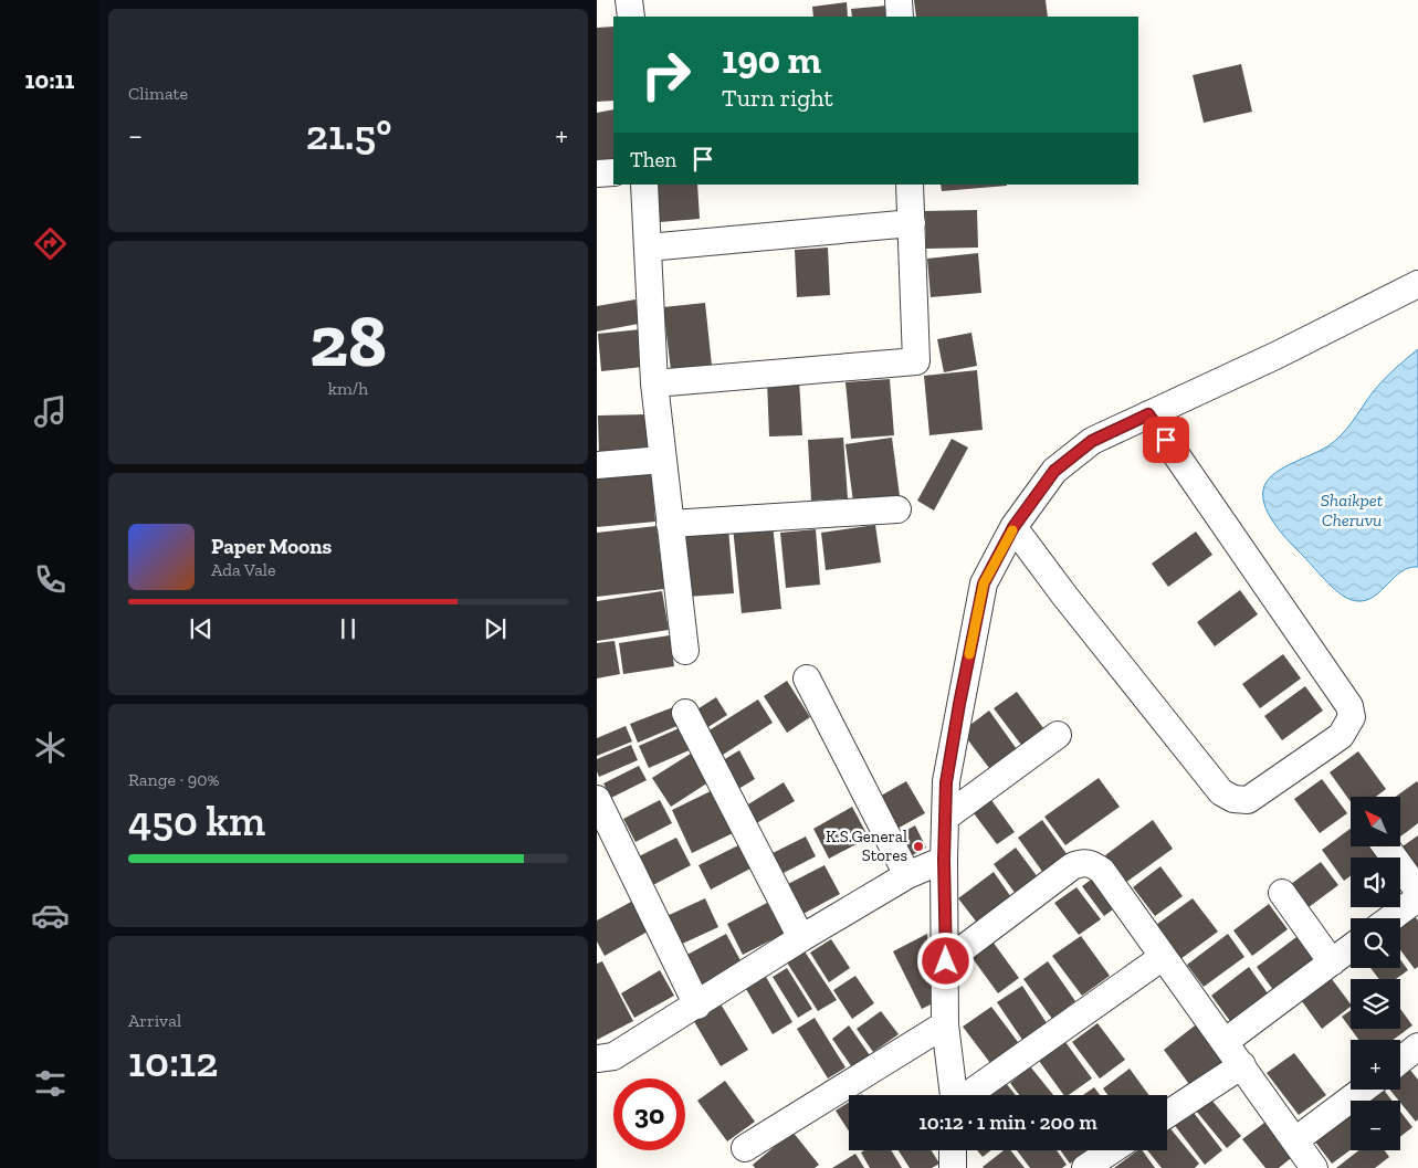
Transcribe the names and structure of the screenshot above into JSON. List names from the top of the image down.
{
  "water": ["Shaikpet Cheruvu"],
  "places": ["K.S.General Stores"],
  "north": "top left",
  "page": {
    "tabs": "10:11",
    "tile": [
      "Climate",
      ["28", "km/h"],
      ["Range · 90%", "450 km"],
      ["Arrival", "10:12"]
    ],
    "turn": ["190 m", "Turn right"],
    "heat": ["−", "21.5°", "+"],
    "then": "Then",
    "song": ["Paper Moons", "Ada Vale"],
    "map_buttons": ["+", "−"],
    "limit": "30",
    "trip": "10:12 · 1 min · 200 m"
  }
}
